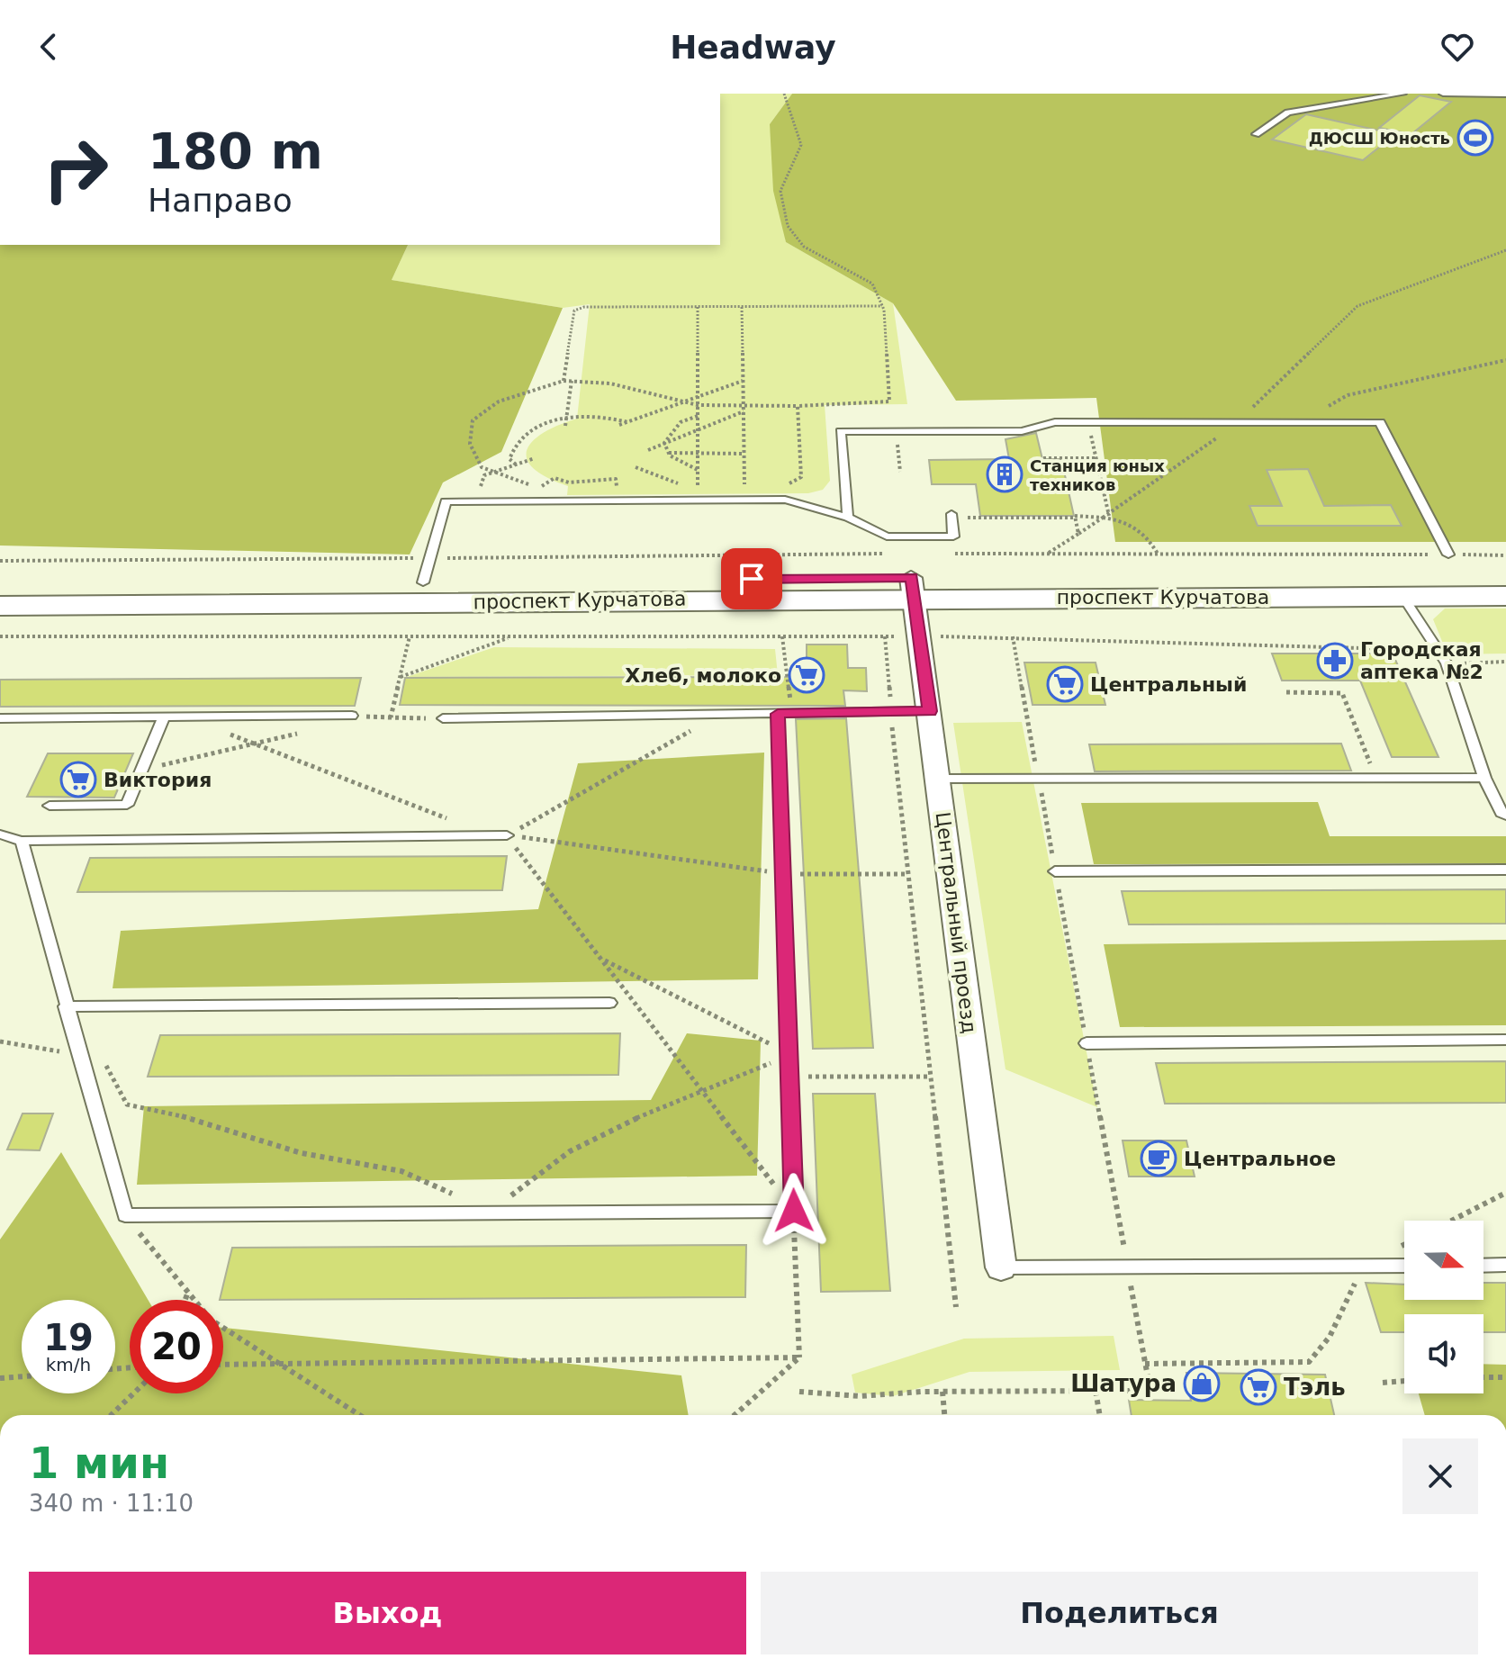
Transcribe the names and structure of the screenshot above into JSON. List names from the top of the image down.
{
  "streets": {
    "main road": ["проспект Курчатова"],
    "street": ["Центральный проезд"]
  },
  "crossings": [
    ["проспект Курчатова", "Центральный проезд"]
  ],
  "places": {
    "sports": ["ДЮСШ Юность"],
    "building": ["Станция юных техников"],
    "pharmacy": ["Городская аптека №2"],
    "supermarket": [
      "Хлеб, молоко",
      "Центральный",
      "Виктория",
      "Тэль"
    ],
    "cafe": ["Центральное"],
    "shop": ["Шатура"]
  },
  "north": "right",
  "page": {
    "header": "Headway",
    "turn": ["180 m", "Направо"],
    "speed": "19 km/h",
    "limit": "20",
    "heading": ["1 мин", "340 m · 11:10"],
    "buttons": ["Выход", "Поделиться"]
  }
}
